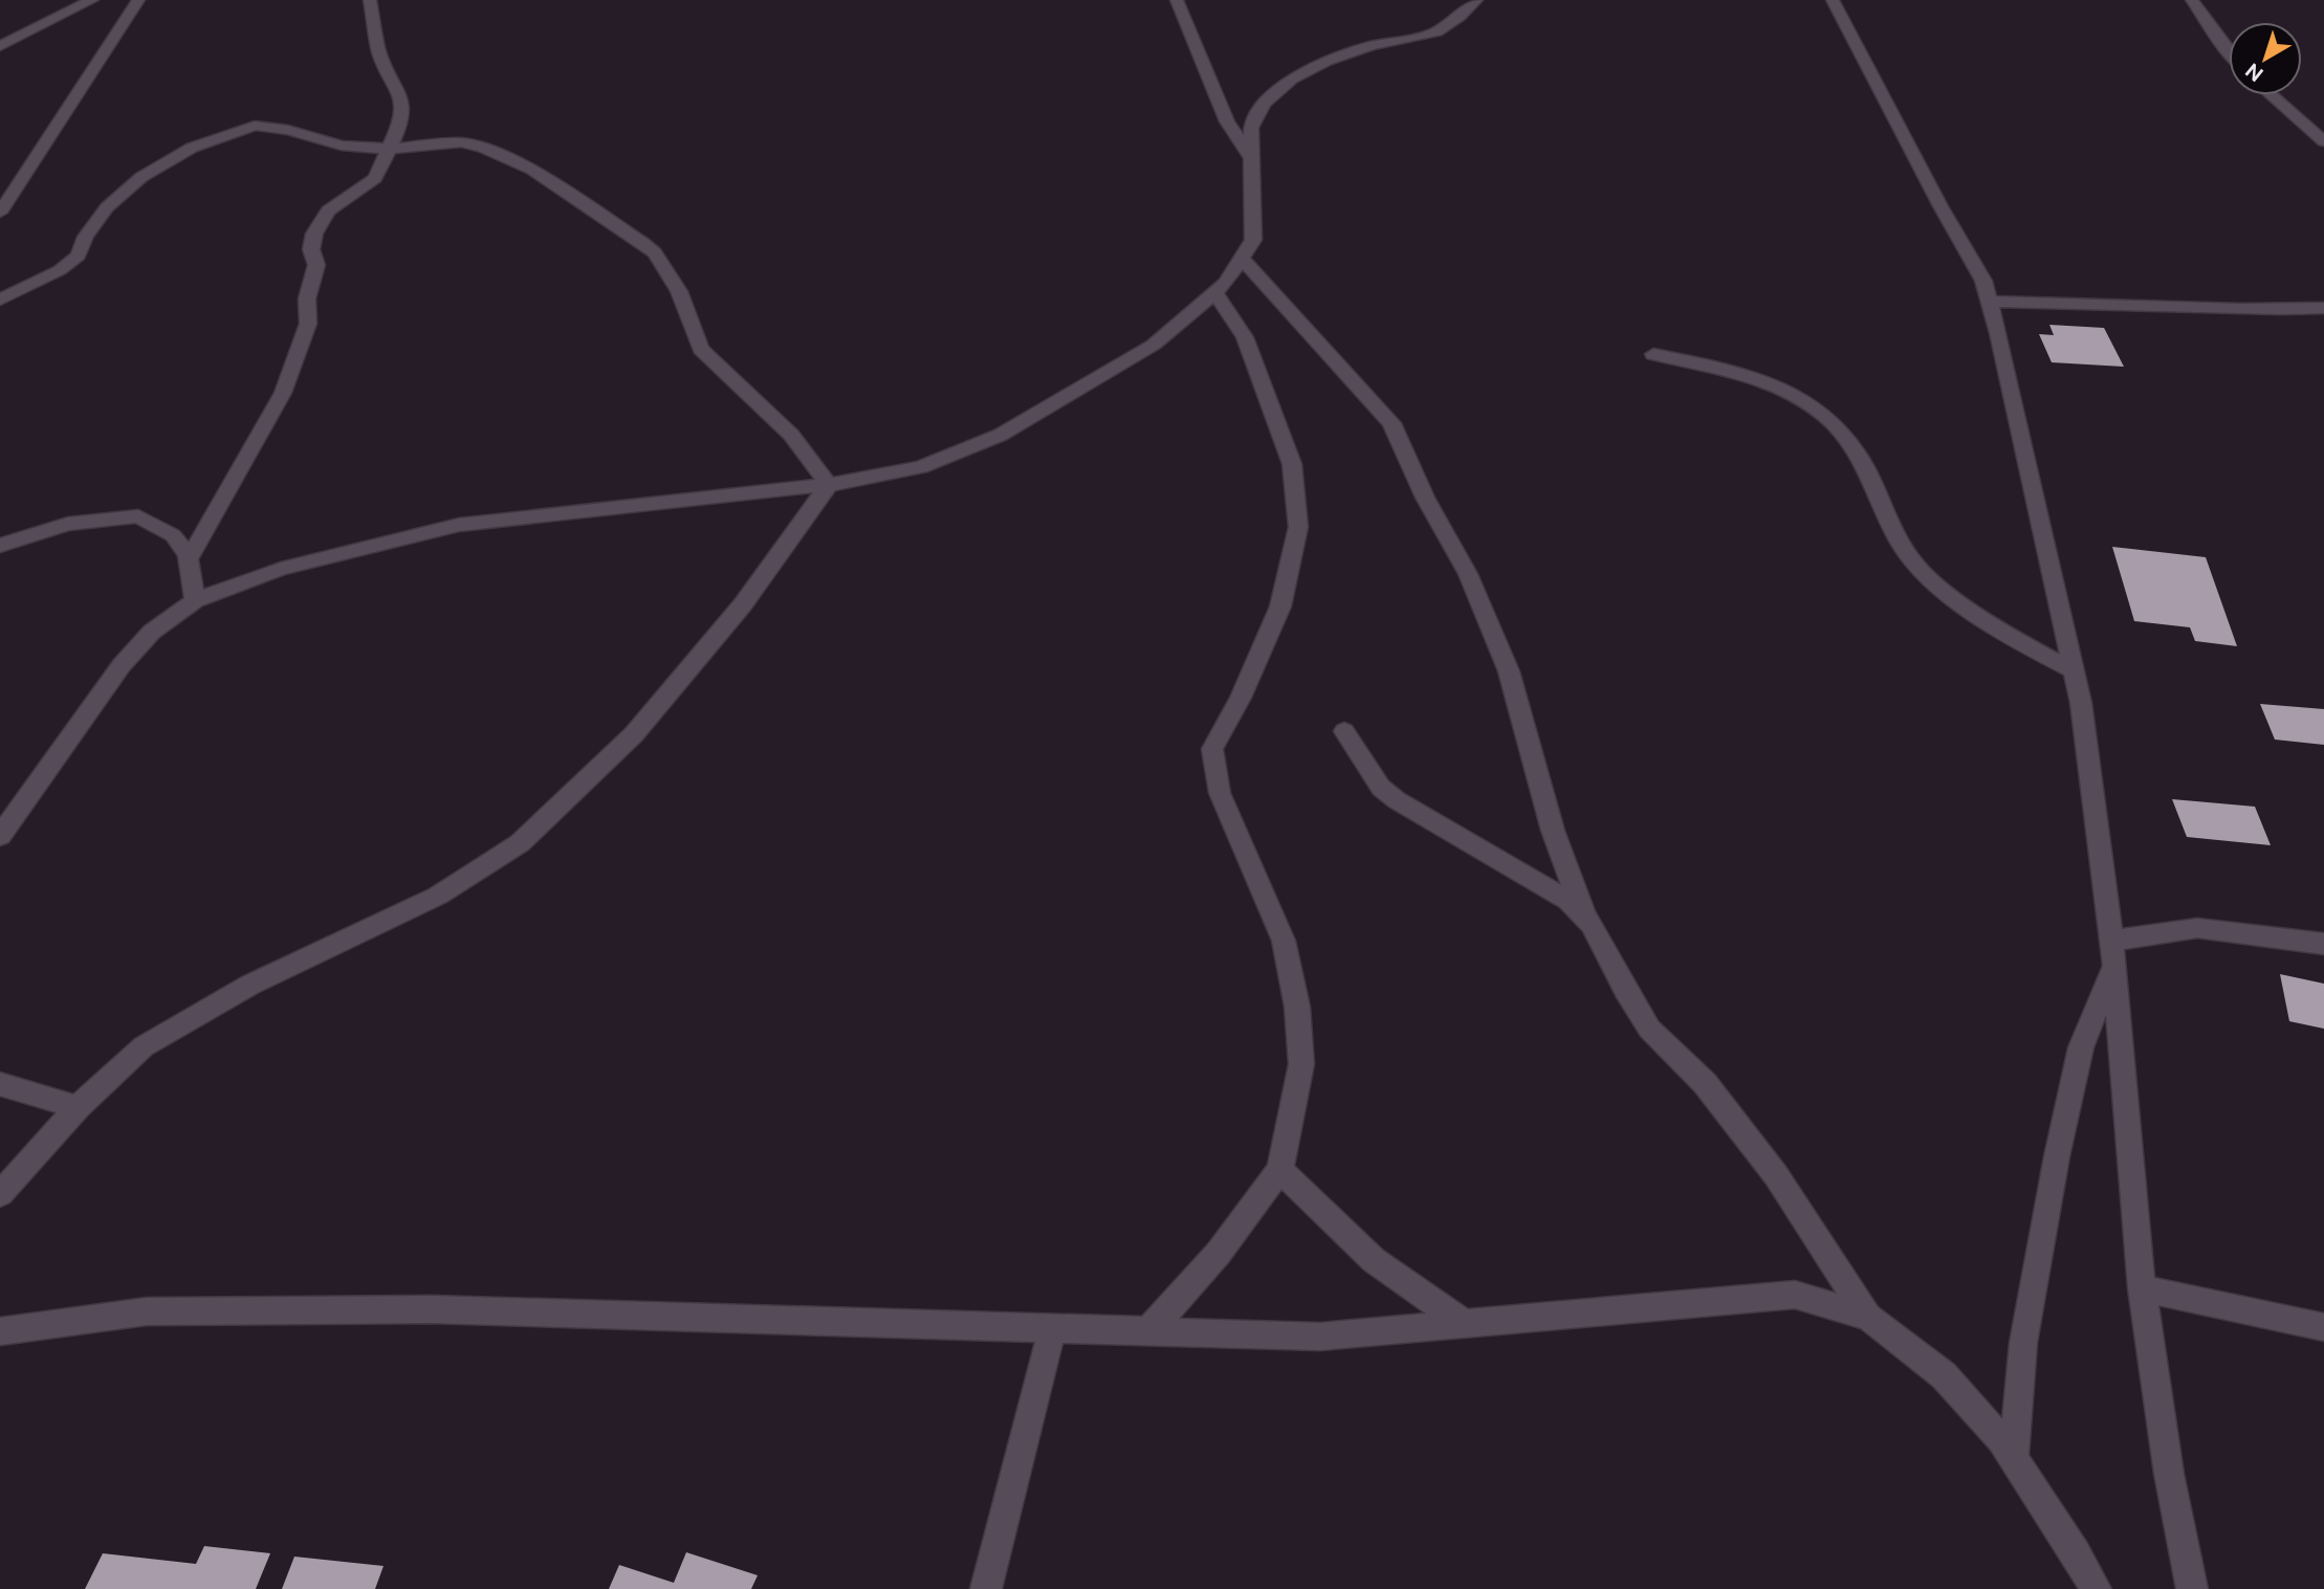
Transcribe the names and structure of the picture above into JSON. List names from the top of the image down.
{
  "north": "bottom left"
}
